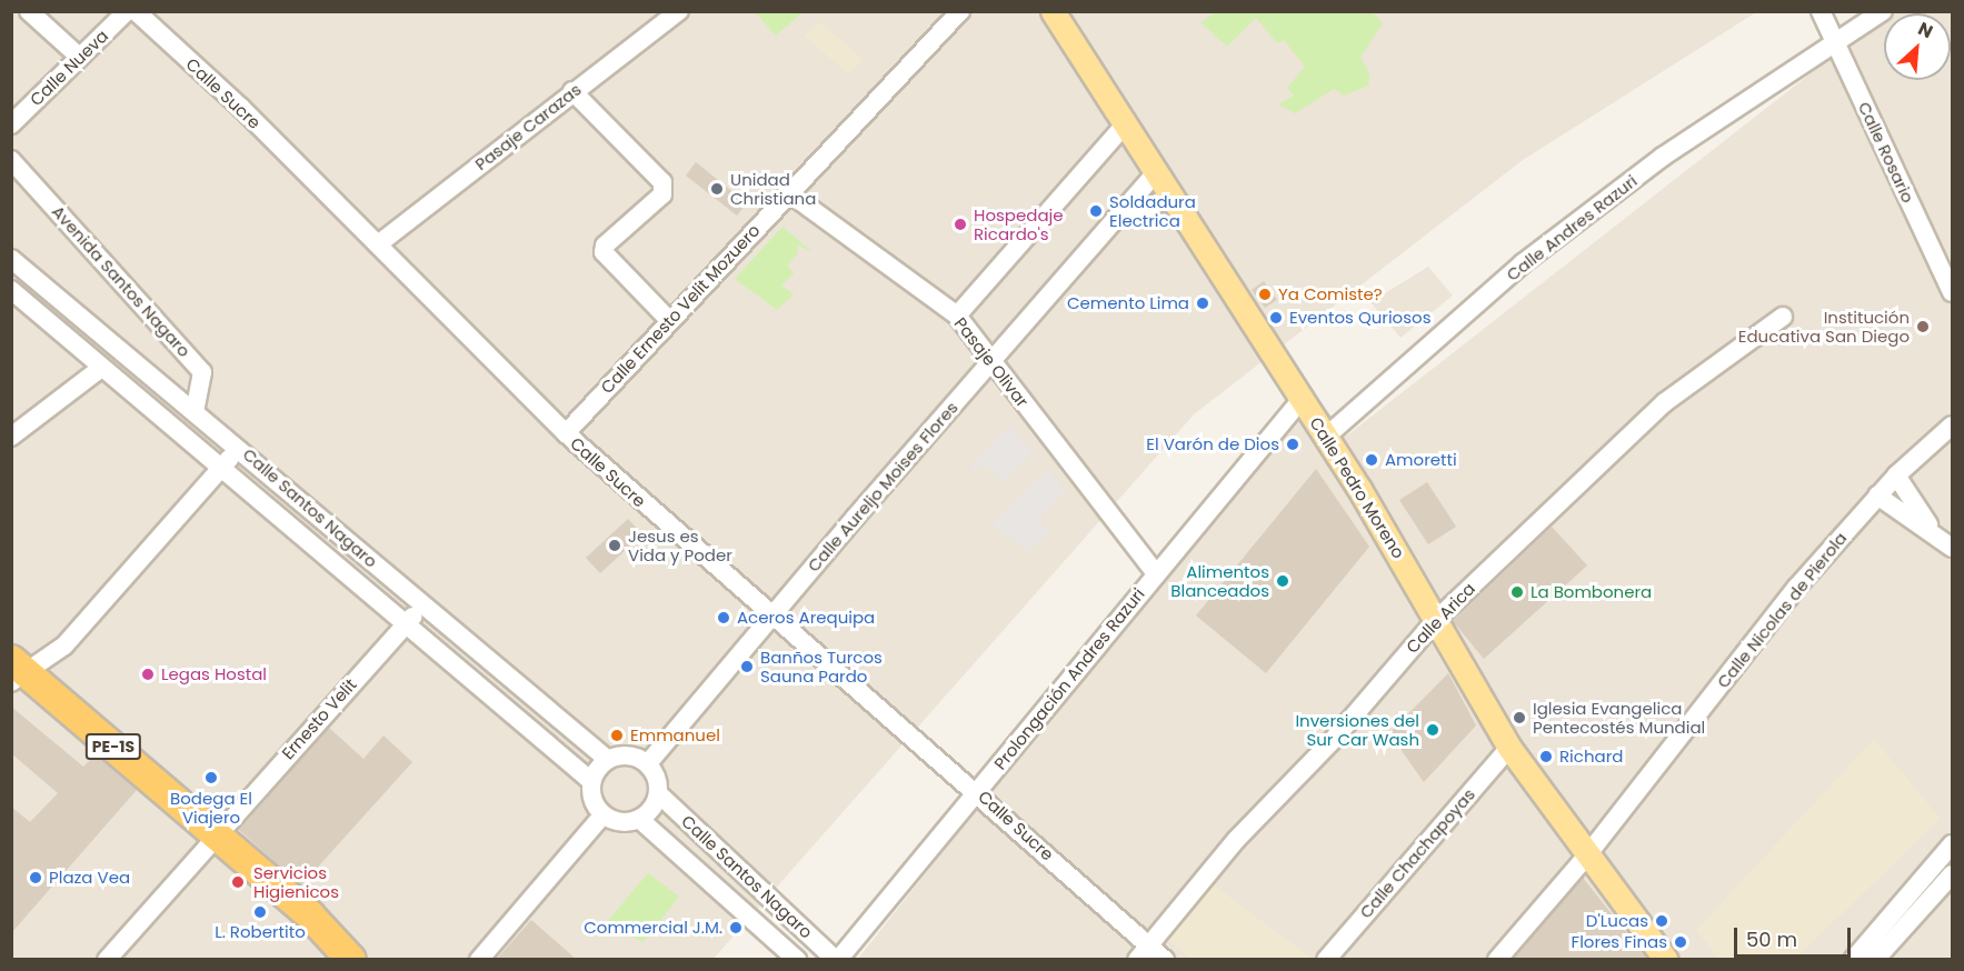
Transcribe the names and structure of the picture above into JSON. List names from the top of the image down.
{
  "streets": {
    "highway": ["PE-1S"],
    "main road": ["Calle Pedro Moreno"],
    "street": [
      "Calle Nueva",
      "Calle Sucre",
      "Pasaje Carazas",
      "Calle Rosario",
      "Calle Andres Razuri",
      "Avenida Santos Nagaro",
      "Calle Ernesto Velit Mozuero",
      "Pasaje Olivar",
      "Calle Aureljo Moises Flores",
      "Calle Santos Nagaro",
      "Calle Nicolas de Pierola",
      "Calle Arica",
      "Prolongación Andres Razuri",
      "Ernesto Velit",
      "Calle Chachapoyas"
    ]
  },
  "crossings": [
    ["Calle Sucre", "Pasaje Carazas"],
    ["Calle Sucre", "Calle Ernesto Velit Mozuero"],
    ["Calle Sucre", "Calle Aureljo Moises Flores"],
    ["Calle Sucre", "Calle Arica"],
    ["Calle Sucre", "Prolongación Andres Razuri"],
    ["Calle Rosario", "Calle Andres Razuri"],
    ["Calle Andres Razuri", "Calle Pedro Moreno"],
    ["Avenida Santos Nagaro", "Calle Santos Nagaro"],
    ["Calle Ernesto Velit Mozuero", "Pasaje Olivar"],
    ["Pasaje Olivar", "Calle Aureljo Moises Flores"],
    ["Pasaje Olivar", "Prolongación Andres Razuri"],
    ["Calle Aureljo Moises Flores", "Calle Pedro Moreno"],
    ["Calle Aureljo Moises Flores", "Calle Santos Nagaro"],
    ["Calle Pedro Moreno", "Calle Nicolas de Pierola"],
    ["Calle Pedro Moreno", "Calle Arica"],
    ["Calle Pedro Moreno", "Prolongación Andres Razuri"],
    ["Calle Pedro Moreno", "Calle Chachapoyas"],
    ["Calle Santos Nagaro", "Prolongación Andres Razuri"],
    ["Calle Santos Nagaro", "Ernesto Velit"],
    ["Ernesto Velit", "PE-1S"]
  ],
  "places": [
    "Unidad Christiana",
    "Soldadura Electrica",
    "Hospedaje Ricardo's",
    "Ya Comiste?",
    "Cemento Lima",
    "Eventos Quriosos",
    "Institución Educativa San Diego",
    "El Varón de Dios",
    "Amoretti",
    "Jesus es Vida y Poder",
    "Alimentos Blanceados",
    "La Bombonera",
    "Aceros Arequipa",
    "Banños Turcos Sauna Pardo",
    "Legas Hostal",
    "Iglesia Evangelica Pentecostés Mundial",
    "Inversiones del Sur Car Wash",
    "Emmanuel",
    "Richard",
    "Bodega El Viajero",
    "Plaza Vea",
    "Servicios Higienicos",
    "L. Robertito",
    "D'Lucas",
    "Commercial J.M.",
    "Flores Finas"
  ],
  "scale_bar": "50 m",
  "north": "top right"
}
